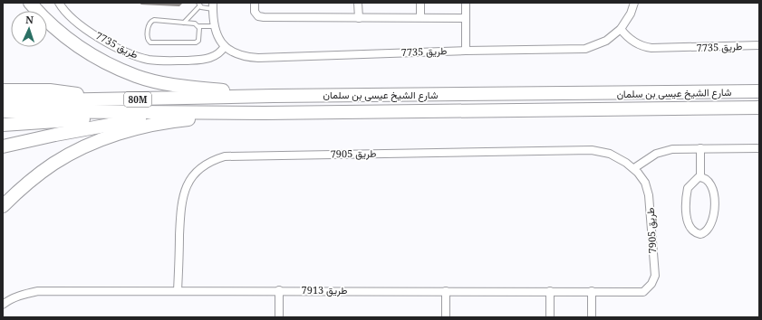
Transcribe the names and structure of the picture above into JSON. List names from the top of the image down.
{
  "streets": {
    "highway": ["شارع الشيخ عيسى بن سلمان", "80M"],
    "street": ["طريق 7735", "طريق 7905", "طريق 7913"]
  },
  "crossings": [
    ["طريق 7905", "طريق 7913"]
  ],
  "north": "top"
}
